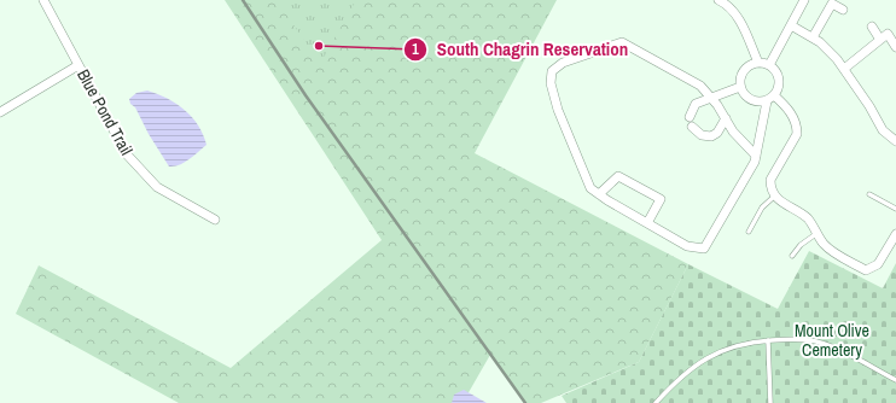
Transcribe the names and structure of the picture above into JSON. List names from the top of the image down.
{
  "streets": {
    "street": ["Blue Pond Trail"]
  },
  "parks": ["Mount Olive Cemetery"],
  "places": ["South Chagrin Reservation"]
}
